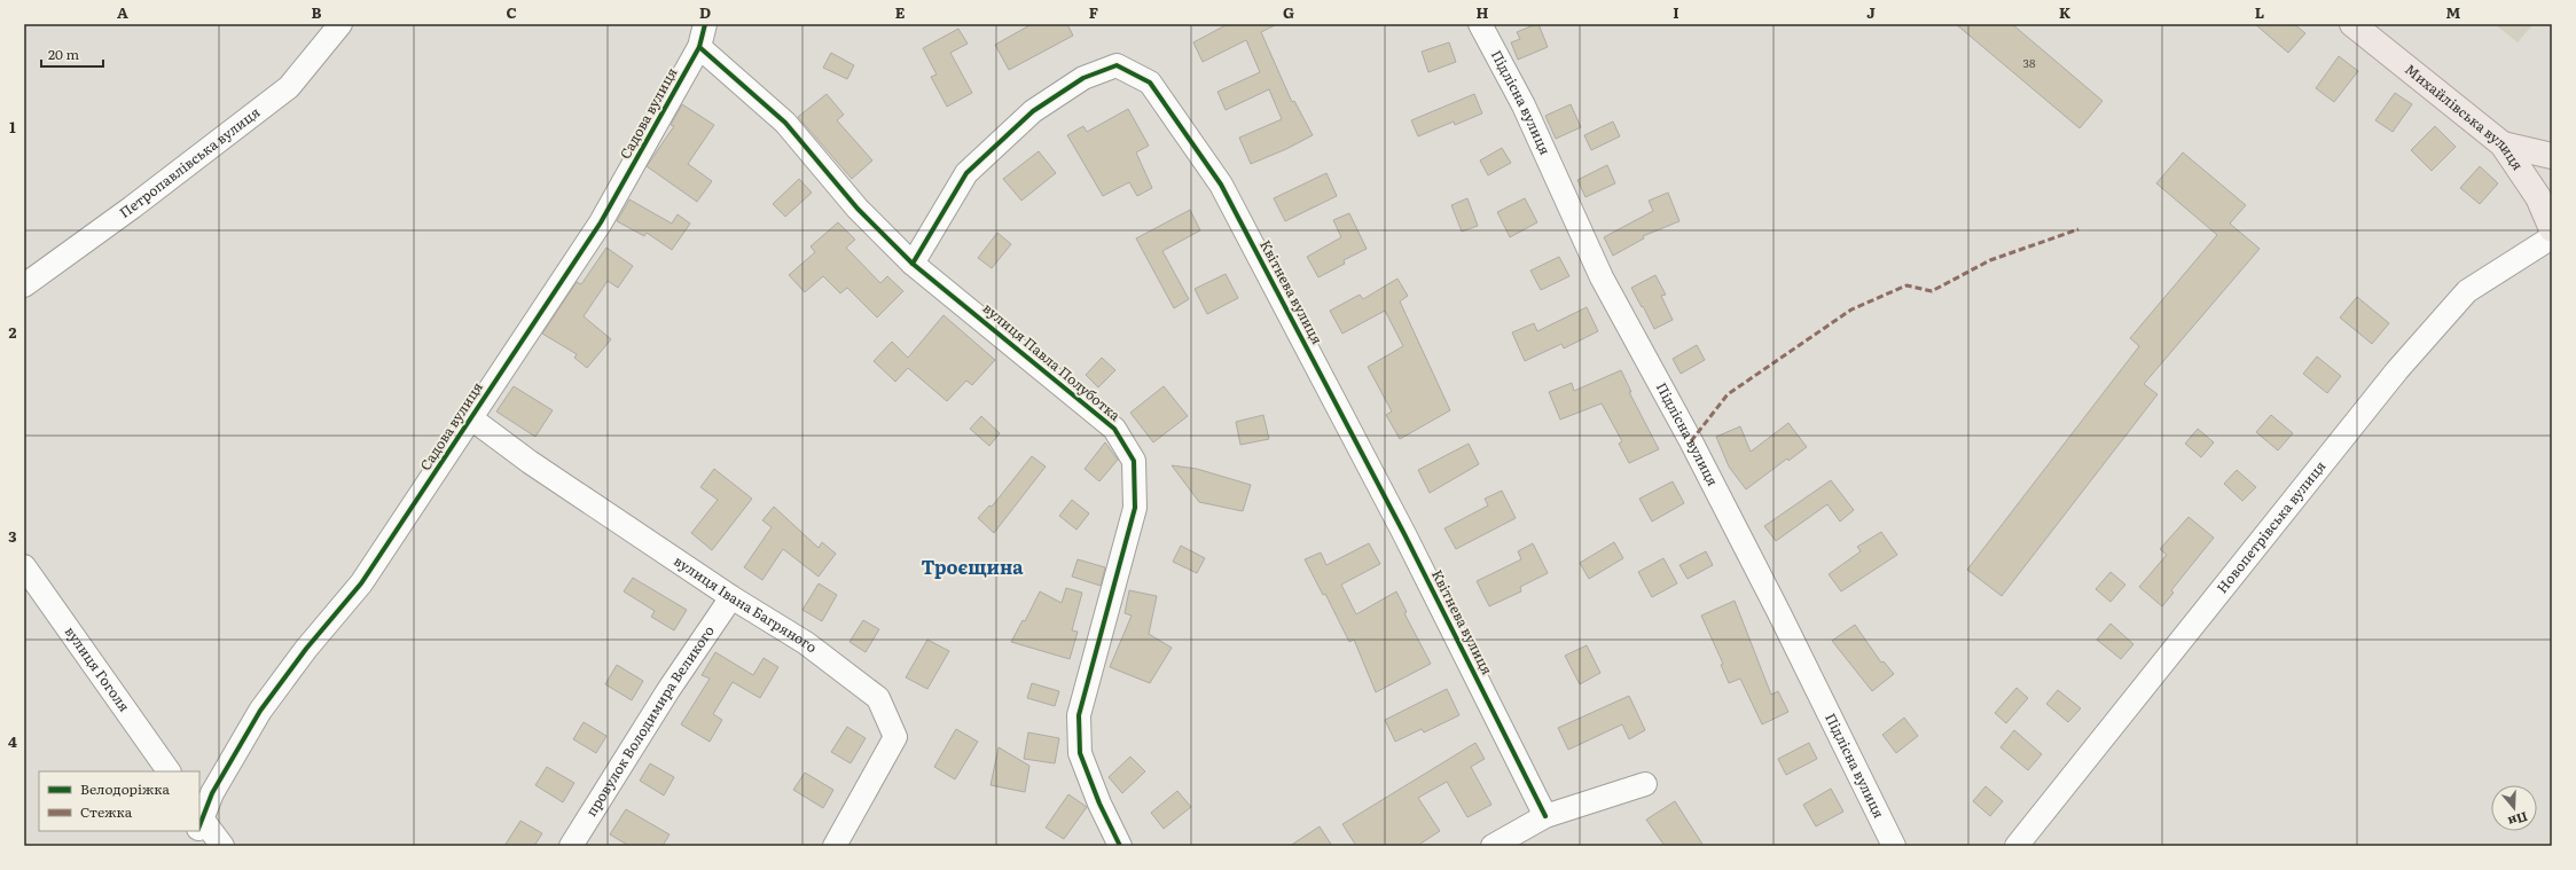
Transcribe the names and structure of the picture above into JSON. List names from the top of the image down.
{
  "streets": {
    "main road": ["Михайлівська вулиця"],
    "street": [
      "Підлісна вулиця",
      "Садова вулиця",
      "Петропавлівська вулиця",
      "Квітнева вулиця",
      "вулиця Павла Полуботка",
      "Новопетрівська вулиця",
      "вулиця Івана Багряного",
      "вулиця Гоголя",
      "провулок Володимира Великого"
    ]
  },
  "crossings": [
    ["Садова вулиця", "вулиця Павла Полуботка"],
    ["Садова вулиця", "вулиця Івана Багряного"],
    ["Квітнева вулиця", "вулиця Павла Полуботка"],
    ["вулиця Івана Багряного", "провулок Володимира Великого"]
  ],
  "districts": ["Троєщина"],
  "house_numbers": ["38"],
  "legend": ["Велодоріжка", "Стежка"],
  "scale_bar": "20 m",
  "north": "bottom",
  "grid": {
    "columns": [
      "A",
      "B",
      "C",
      "D",
      "E",
      "F",
      "G",
      "H",
      "I",
      "J",
      "K",
      "L",
      "M"
    ],
    "rows": [
      "1",
      "2",
      "3",
      "4"
    ]
  }
}
